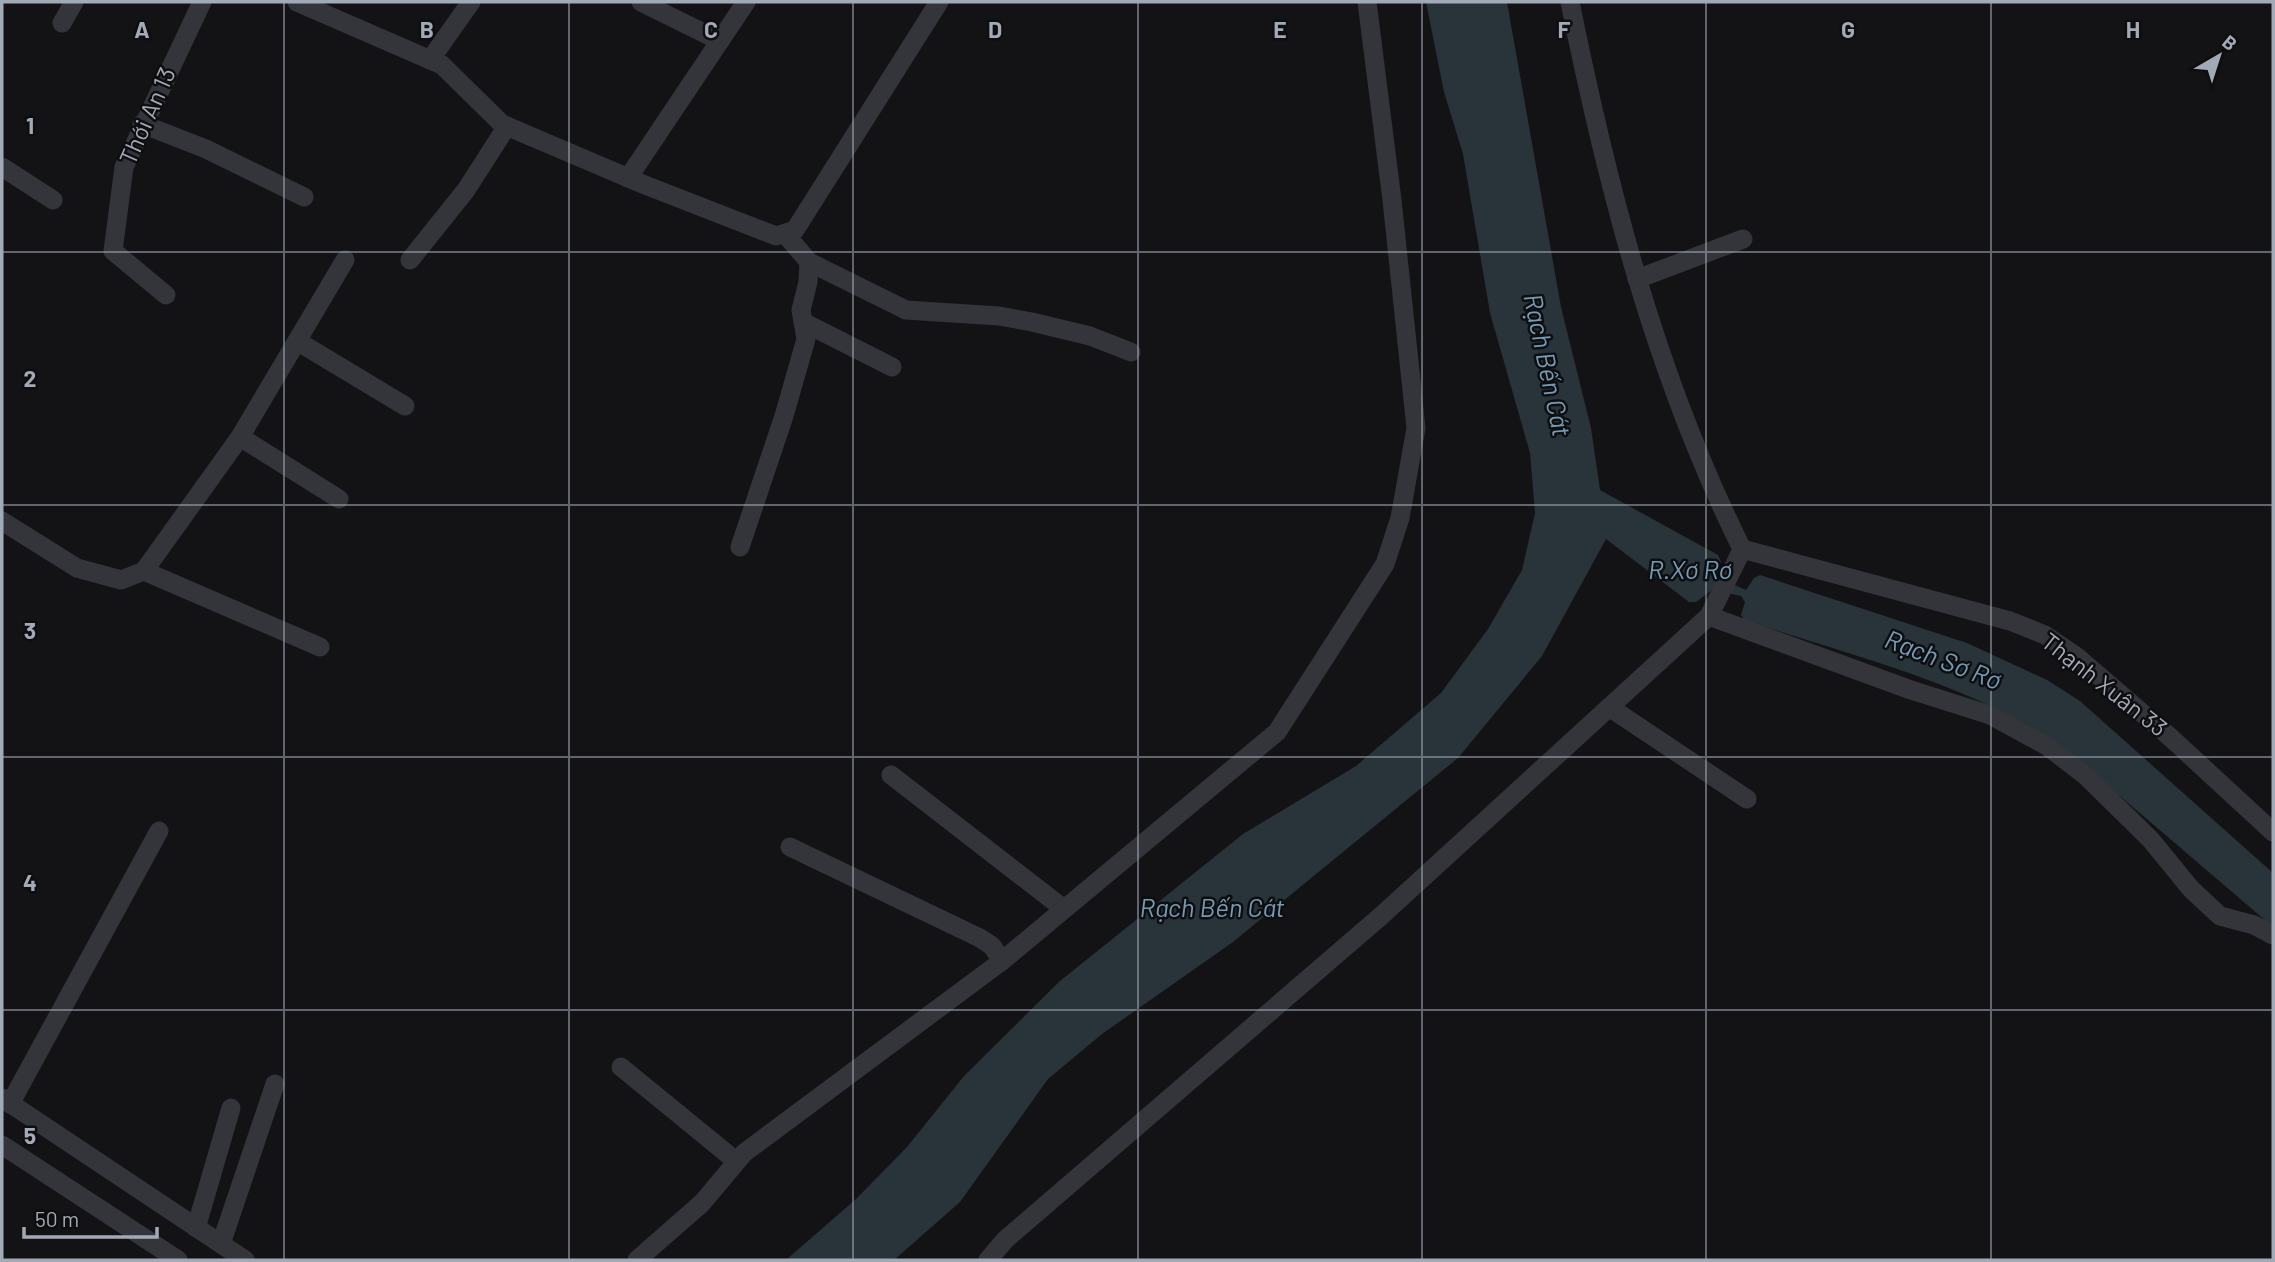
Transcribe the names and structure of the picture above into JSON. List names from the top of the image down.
{
  "streets": {
    "street": ["Thới An 13", "Thạnh Xuân 33"]
  },
  "water": ["Rạch Bến Cát", "R.Xơ Rơ", "Rạch Sơ Rơ"],
  "scale_bar": "50 m",
  "north": "top right",
  "grid": {
    "columns": [
      "A",
      "B",
      "C",
      "D",
      "E",
      "F",
      "G",
      "H"
    ],
    "rows": [
      "1",
      "2",
      "3",
      "4",
      "5"
    ]
  }
}
